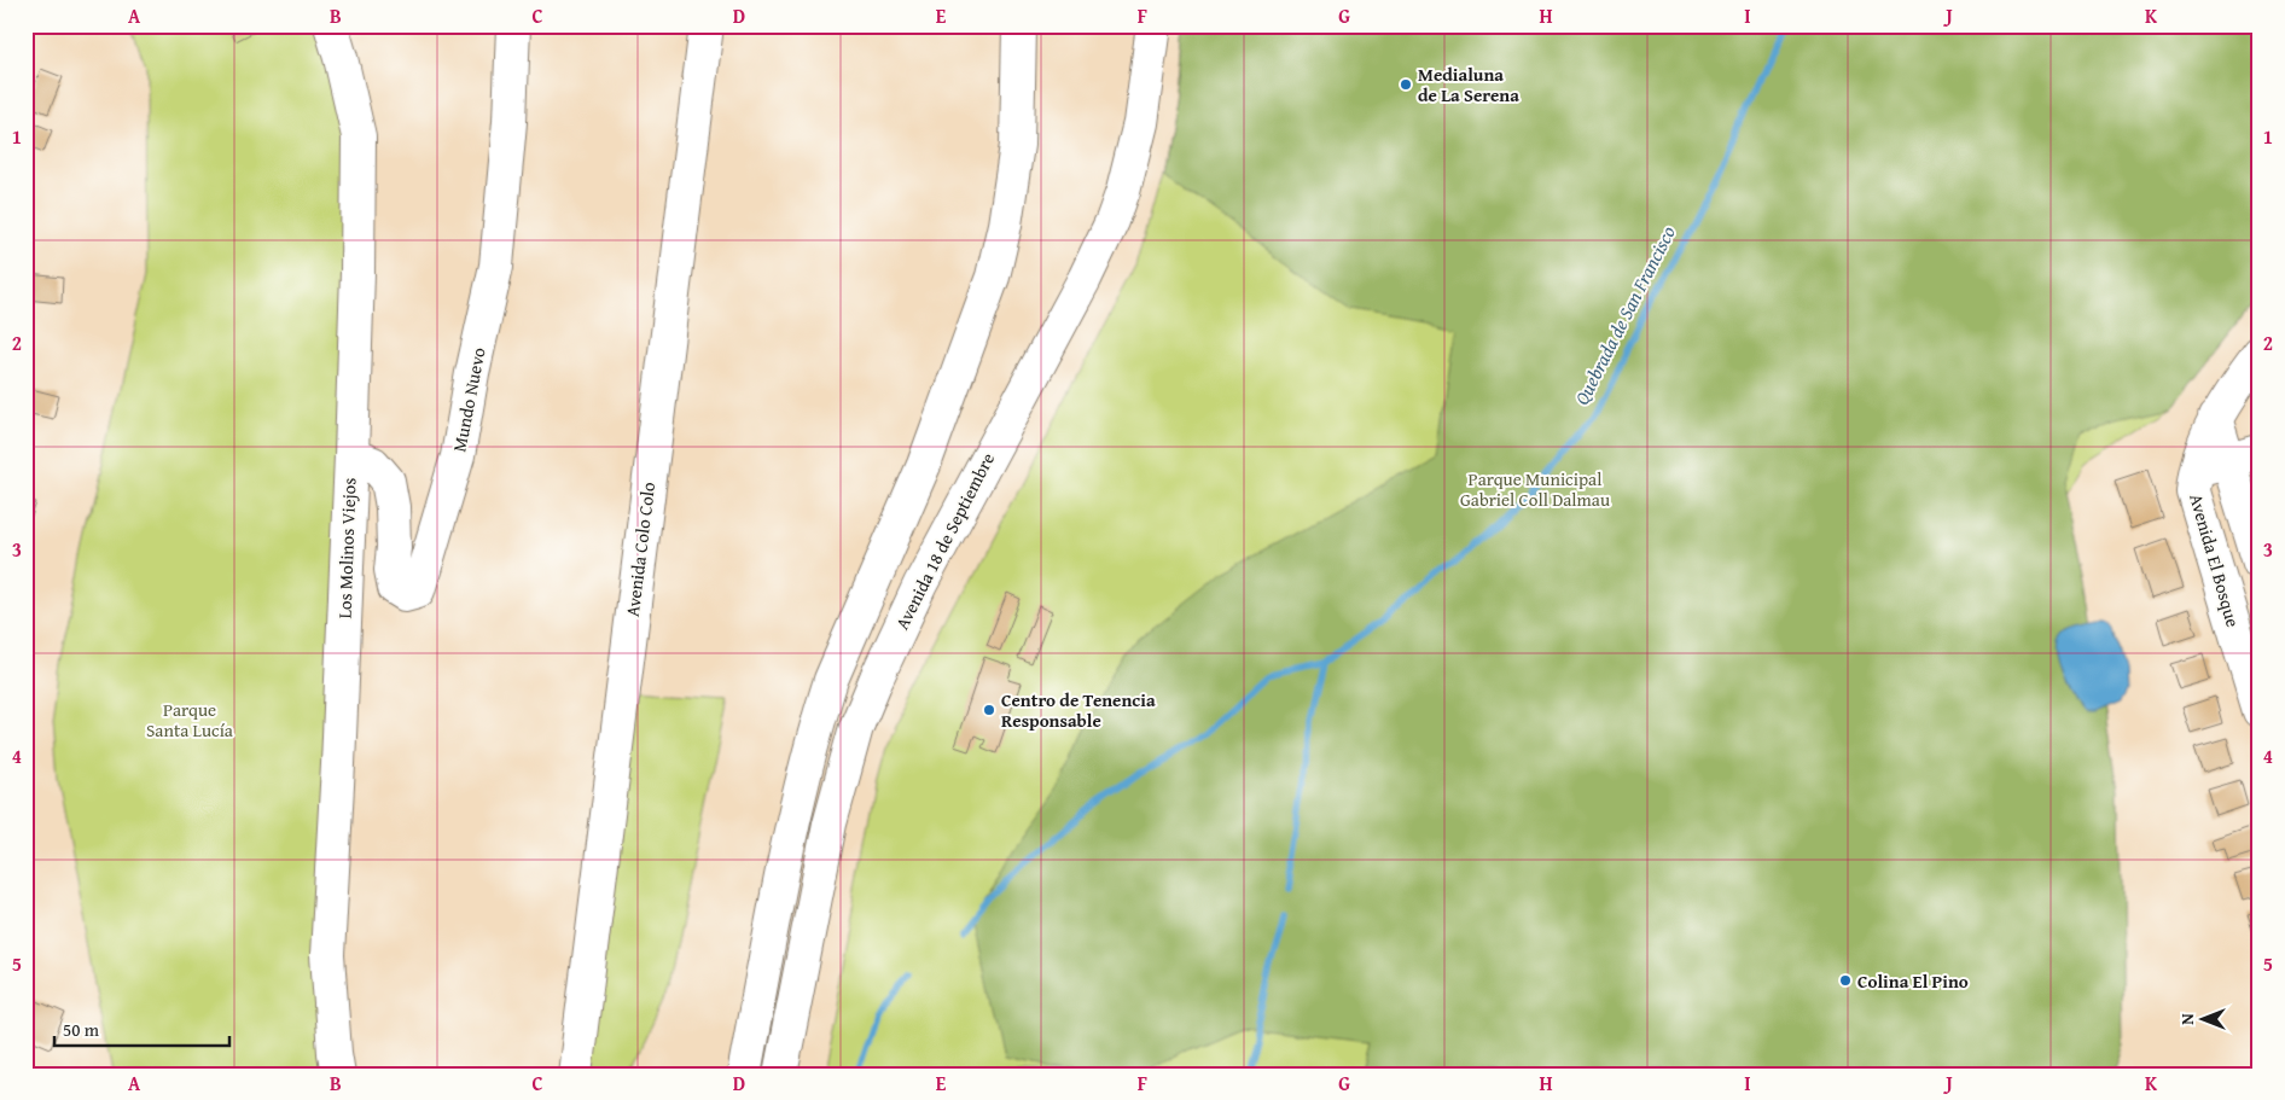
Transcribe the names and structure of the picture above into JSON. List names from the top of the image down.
{
  "streets": {
    "street": [
      "Mundo Nuevo",
      "Avenida 18 de Septiembre",
      "Los Molinos Viejos",
      "Avenida Colo Colo",
      "Avenida El Bosque"
    ]
  },
  "crossings": [
    ["Mundo Nuevo", "Los Molinos Viejos"]
  ],
  "water": ["Quebrada de San Francisco"],
  "parks": ["Parque Municipal Gabriel Coll Dalmau", "Parque Santa Lucía"],
  "places": ["Medialuna de La Serena", "Centro de Tenencia Responsable", "Colina El Pino"],
  "scale_bar": "50 m",
  "north": "left",
  "grid": {
    "columns": [
      "A",
      "B",
      "C",
      "D",
      "E",
      "F",
      "G",
      "H",
      "I",
      "J",
      "K"
    ],
    "rows": [
      "1",
      "2",
      "3",
      "4",
      "5"
    ]
  }
}
